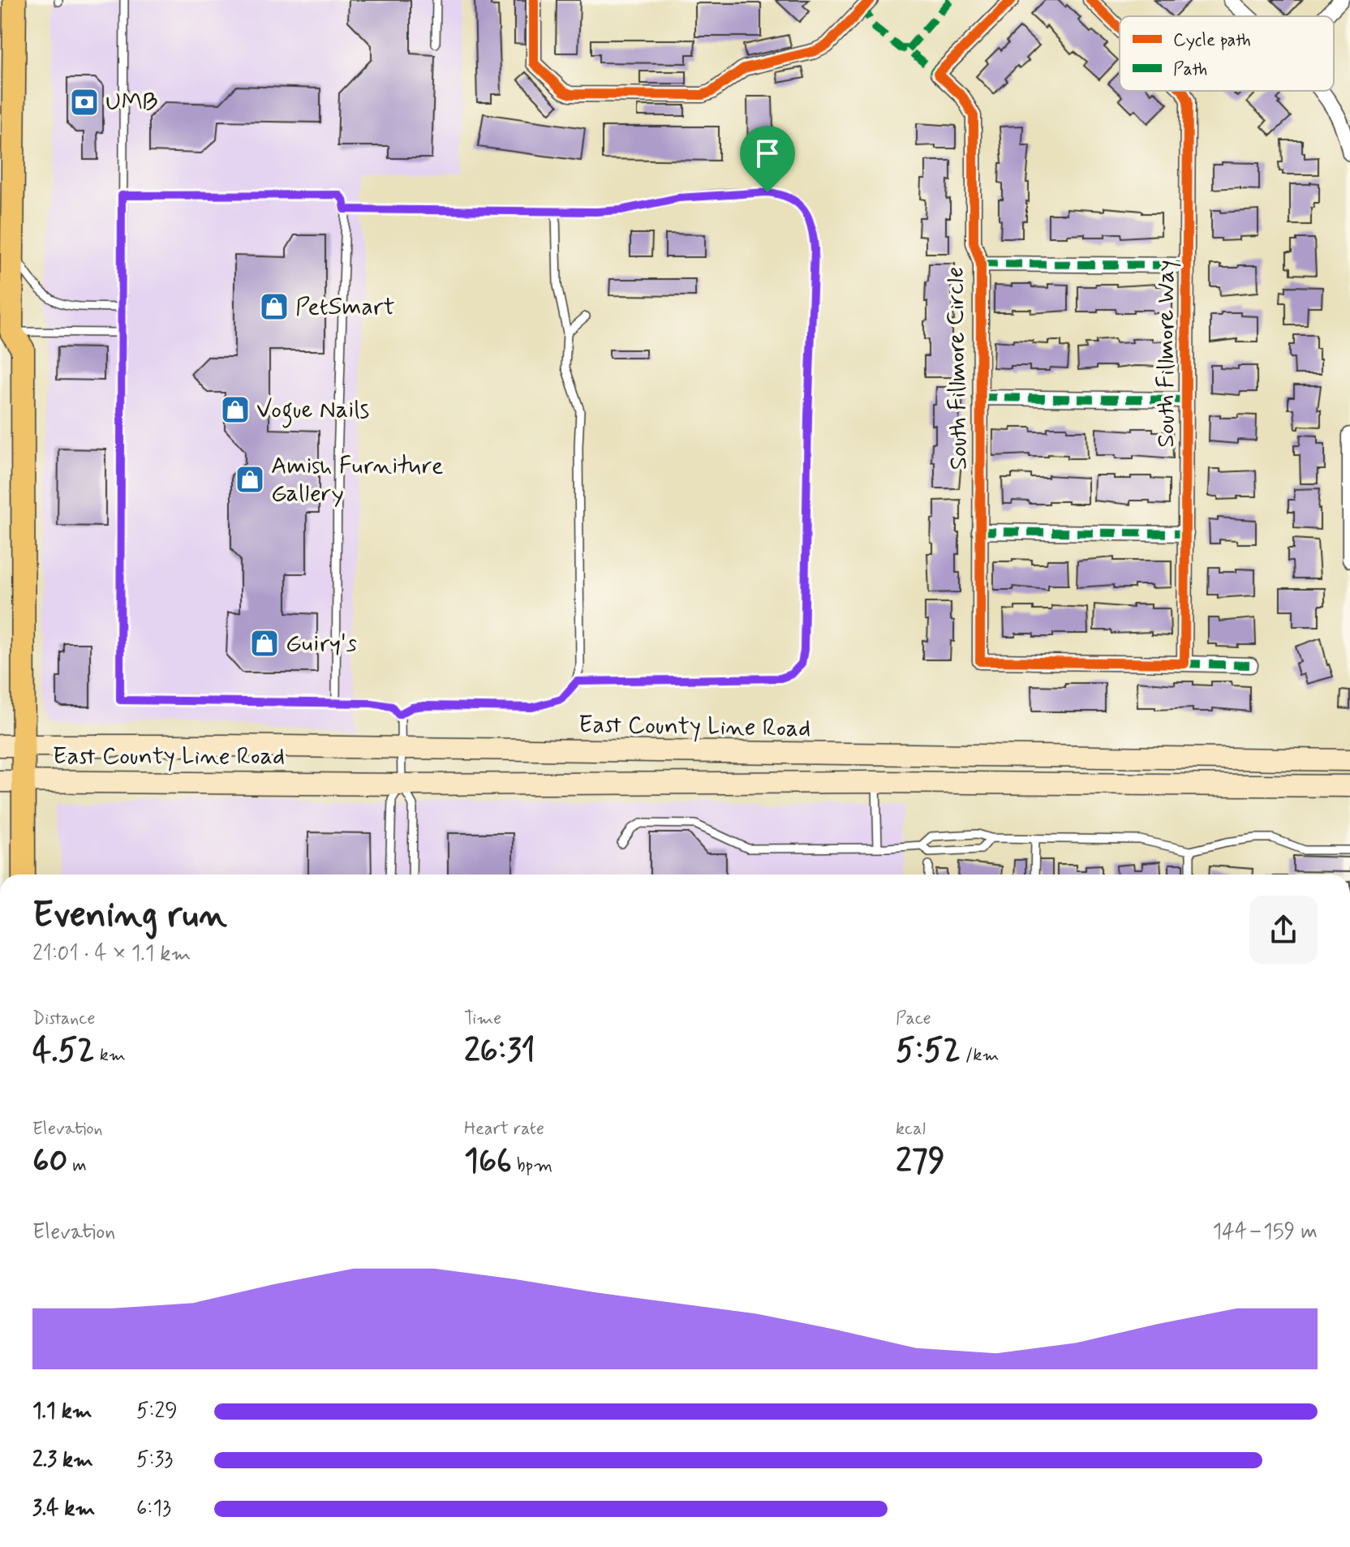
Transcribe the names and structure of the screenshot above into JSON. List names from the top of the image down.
{
  "streets": {
    "main road": ["East County Line Road"],
    "street": ["South Fillmore Way", "South Fillmore Circle"]
  },
  "crossings": [
    ["South Fillmore Way", "South Fillmore Circle"]
  ],
  "places": {
    "bank": ["UMB"],
    "shop": [
      "PetSmart",
      "Vogue Nails",
      "Amish Furniture Gallery",
      "Guiry's"
    ]
  },
  "legend": ["Cycle path", "Path"],
  "page": {
    "heading": ["Evening run", "21:01 · 4 × 1.1 km"],
    "stats": [
      ["Distance", "4.52 km"],
      ["Time", "26:31"],
      ["Pace", "5:52 /km"],
      ["Elevation", "60 m"],
      ["Heart rate", "166 bpm"],
      ["kcal", "279"]
    ],
    "chart": ["Elevation", "144–159 m"],
    "list": [
      {
        "name": "1.1 km",
        "note": "5:29"
      },
      {
        "name": "2.3 km",
        "note": "5:33"
      },
      {
        "name": "3.4 km",
        "note": "6:13"
      }
    ]
  }
}
